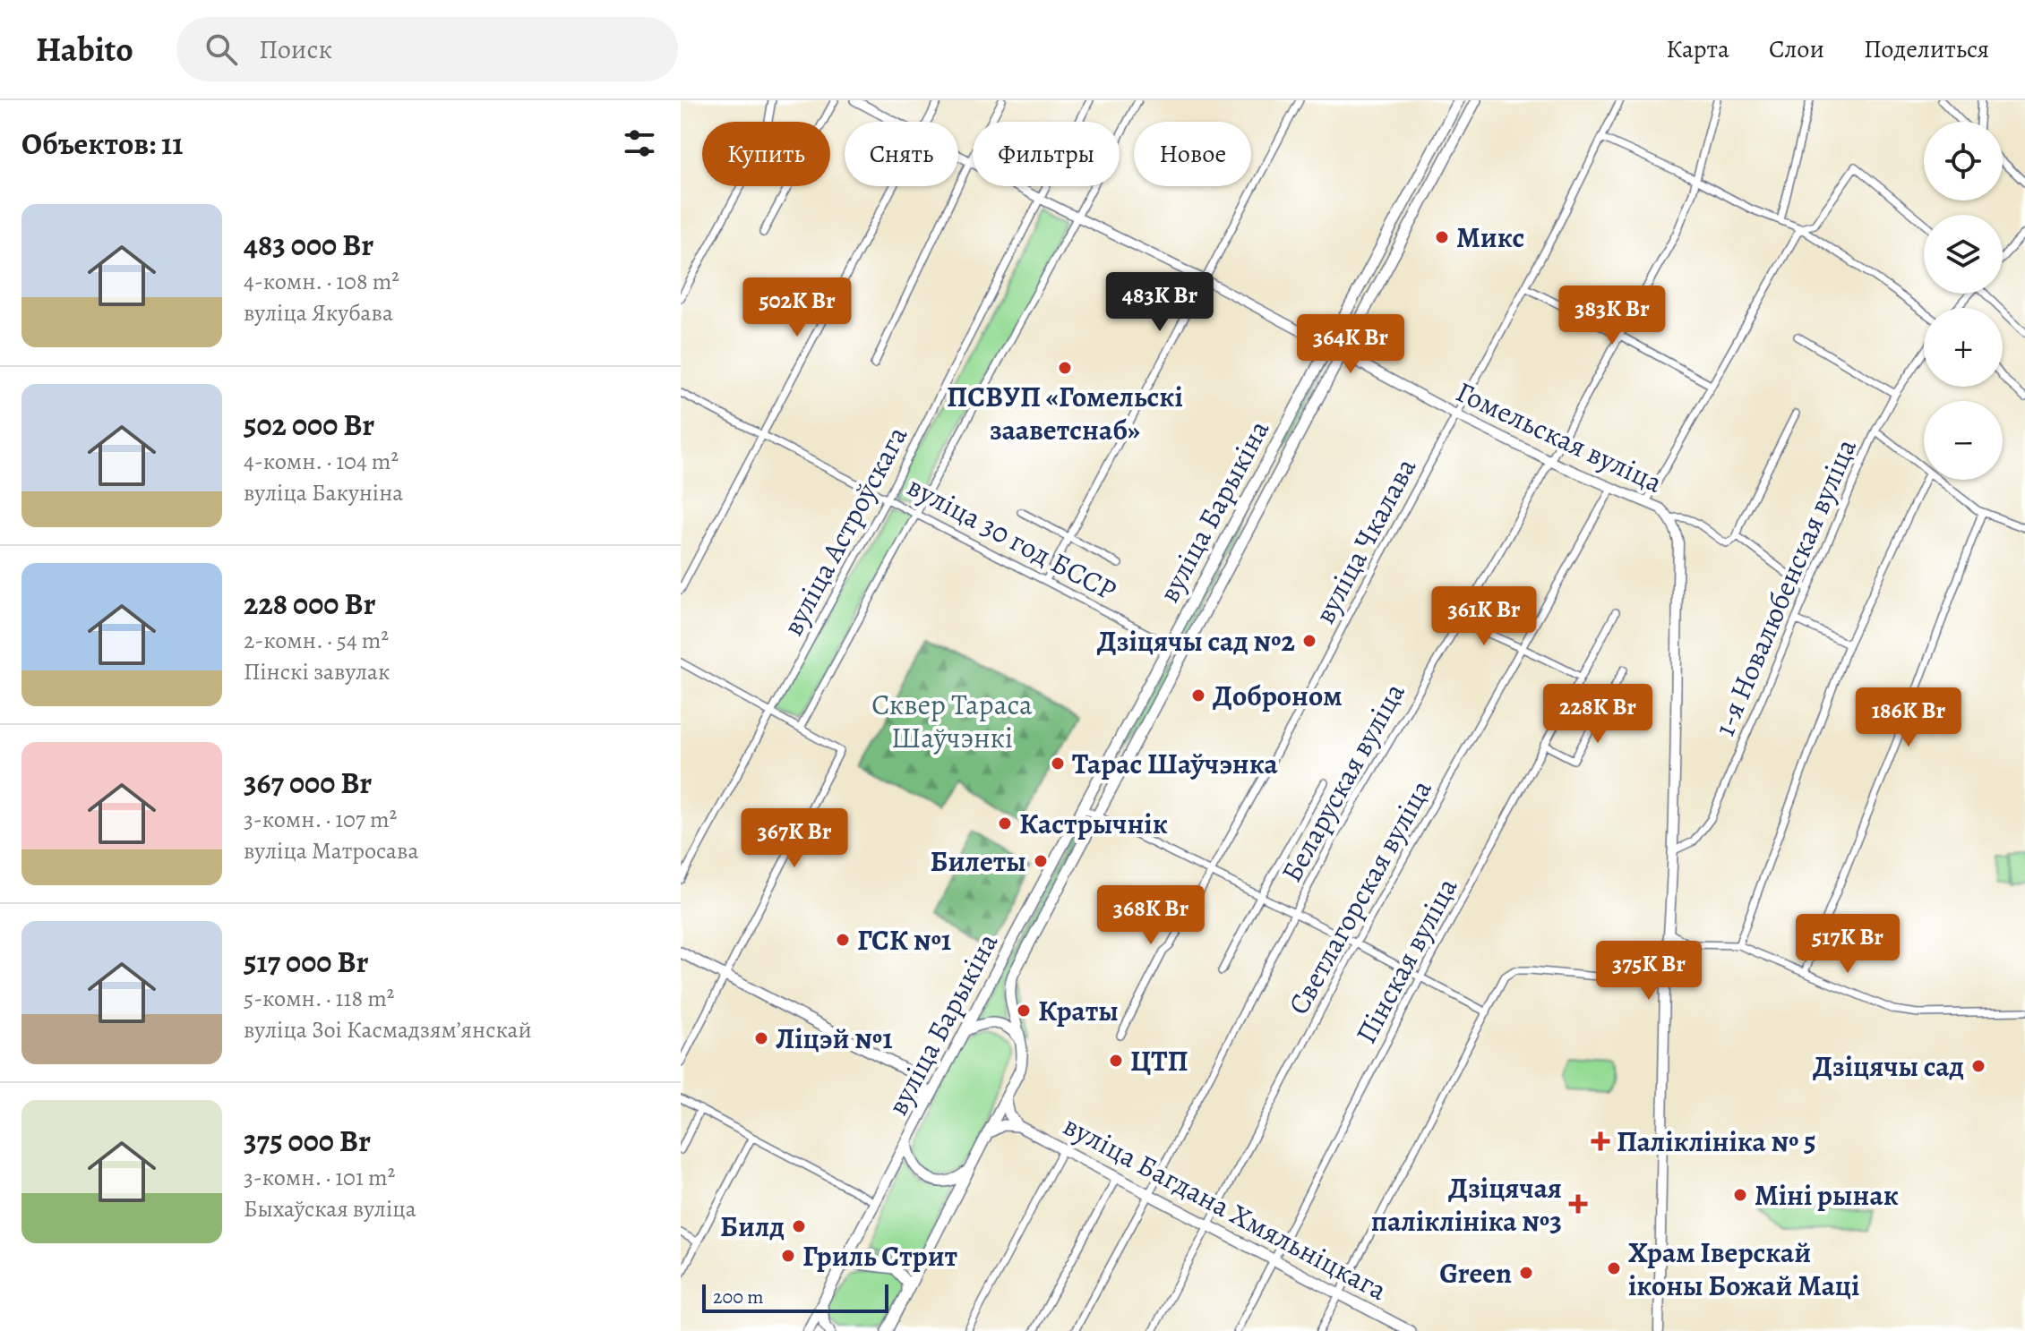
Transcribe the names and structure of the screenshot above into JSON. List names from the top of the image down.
{
  "streets": {
    "main road": ["Гомельская вуліца", "вуліца Барыкіна", "вуліца Багдана Хмяльніцкага"],
    "street": [
      "вуліца Астроўскага",
      "вуліца 30 год БССР",
      "вуліца Чкалава",
      "1-я Новалюбенская вуліца",
      "Беларуская вуліца",
      "Светлагорская вуліца",
      "Пінская вуліца"
    ]
  },
  "crossings": [
    ["Гомельская вуліца", "вуліца Барыкіна"],
    ["Гомельская вуліца", "вуліца Астроўскага"],
    ["Гомельская вуліца", "вуліца Чкалава"],
    ["Гомельская вуліца", "Беларуская вуліца"],
    ["Гомельская вуліца", "Светлагорская вуліца"],
    ["вуліца Барыкіна", "вуліца 30 год БССР"],
    ["вуліца Астроўскага", "вуліца 30 год БССР"],
    ["Беларуская вуліца", "вуліца Багдана Хмяльніцкага"],
    ["Светлагорская вуліца", "вуліца Багдана Хмяльніцкага"],
    ["Пінская вуліца", "вуліца Багдана Хмяльніцкага"]
  ],
  "parks": ["Сквер Тараса Шаўчэнкі"],
  "places": {
    "other": [
      "Микс",
      "ПСВУП «Гомельскі зааветснаб»",
      "Дзіцячы сад №2",
      "Доброном",
      "Тарас Шаўчэнка",
      "Кастрычнік",
      "Билеты",
      "ГСК №1",
      "Краты",
      "Ліцэй №1",
      "ЦТП",
      "Дзіцячы сад",
      "Міні рынак",
      "Билд",
      "Гриль Стрит",
      "Храм Іверскай іконы Божай Маці",
      "Green"
    ],
    "health": ["Паліклініка № 5", "Дзіцячая паліклініка №3"]
  },
  "scale_bar": "200 m",
  "page": {
    "header": "Habito",
    "search": "Поиск",
    "nav": ["Карта", "Слои", "Поделиться"],
    "heading": "Объектов: 11",
    "map_buttons": ["+", "−"],
    "chip": [
      "Купить",
      "Снять",
      "Фильтры",
      "Новое"
    ],
    "list": [
      {
        "name": "483 000 Br",
        "note": "4-комн. · 108 m² · вуліца Якубава"
      },
      {
        "name": "502 000 Br",
        "note": "4-комн. · 104 m² · вуліца Бакуніна"
      },
      {
        "name": "228 000 Br",
        "note": "2-комн. · 54 m² · Пінскі завулак"
      },
      {
        "name": "367 000 Br",
        "note": "3-комн. · 107 m² · вуліца Матросава"
      },
      {
        "name": "517 000 Br",
        "note": "5-комн. · 118 m² · вуліца Зоі Касмадзямʼянскай"
      },
      {
        "name": "375 000 Br",
        "note": "3-комн. · 101 m² · Быхаўская вуліца"
      }
    ],
    "price": [
      "483K Br",
      "502K Br",
      "383K Br",
      "364K Br",
      "361K Br",
      "228K Br",
      "186K Br",
      "367K Br",
      "368K Br",
      "517K Br",
      "375K Br"
    ],
    "scale": "200 m"
  }
}
